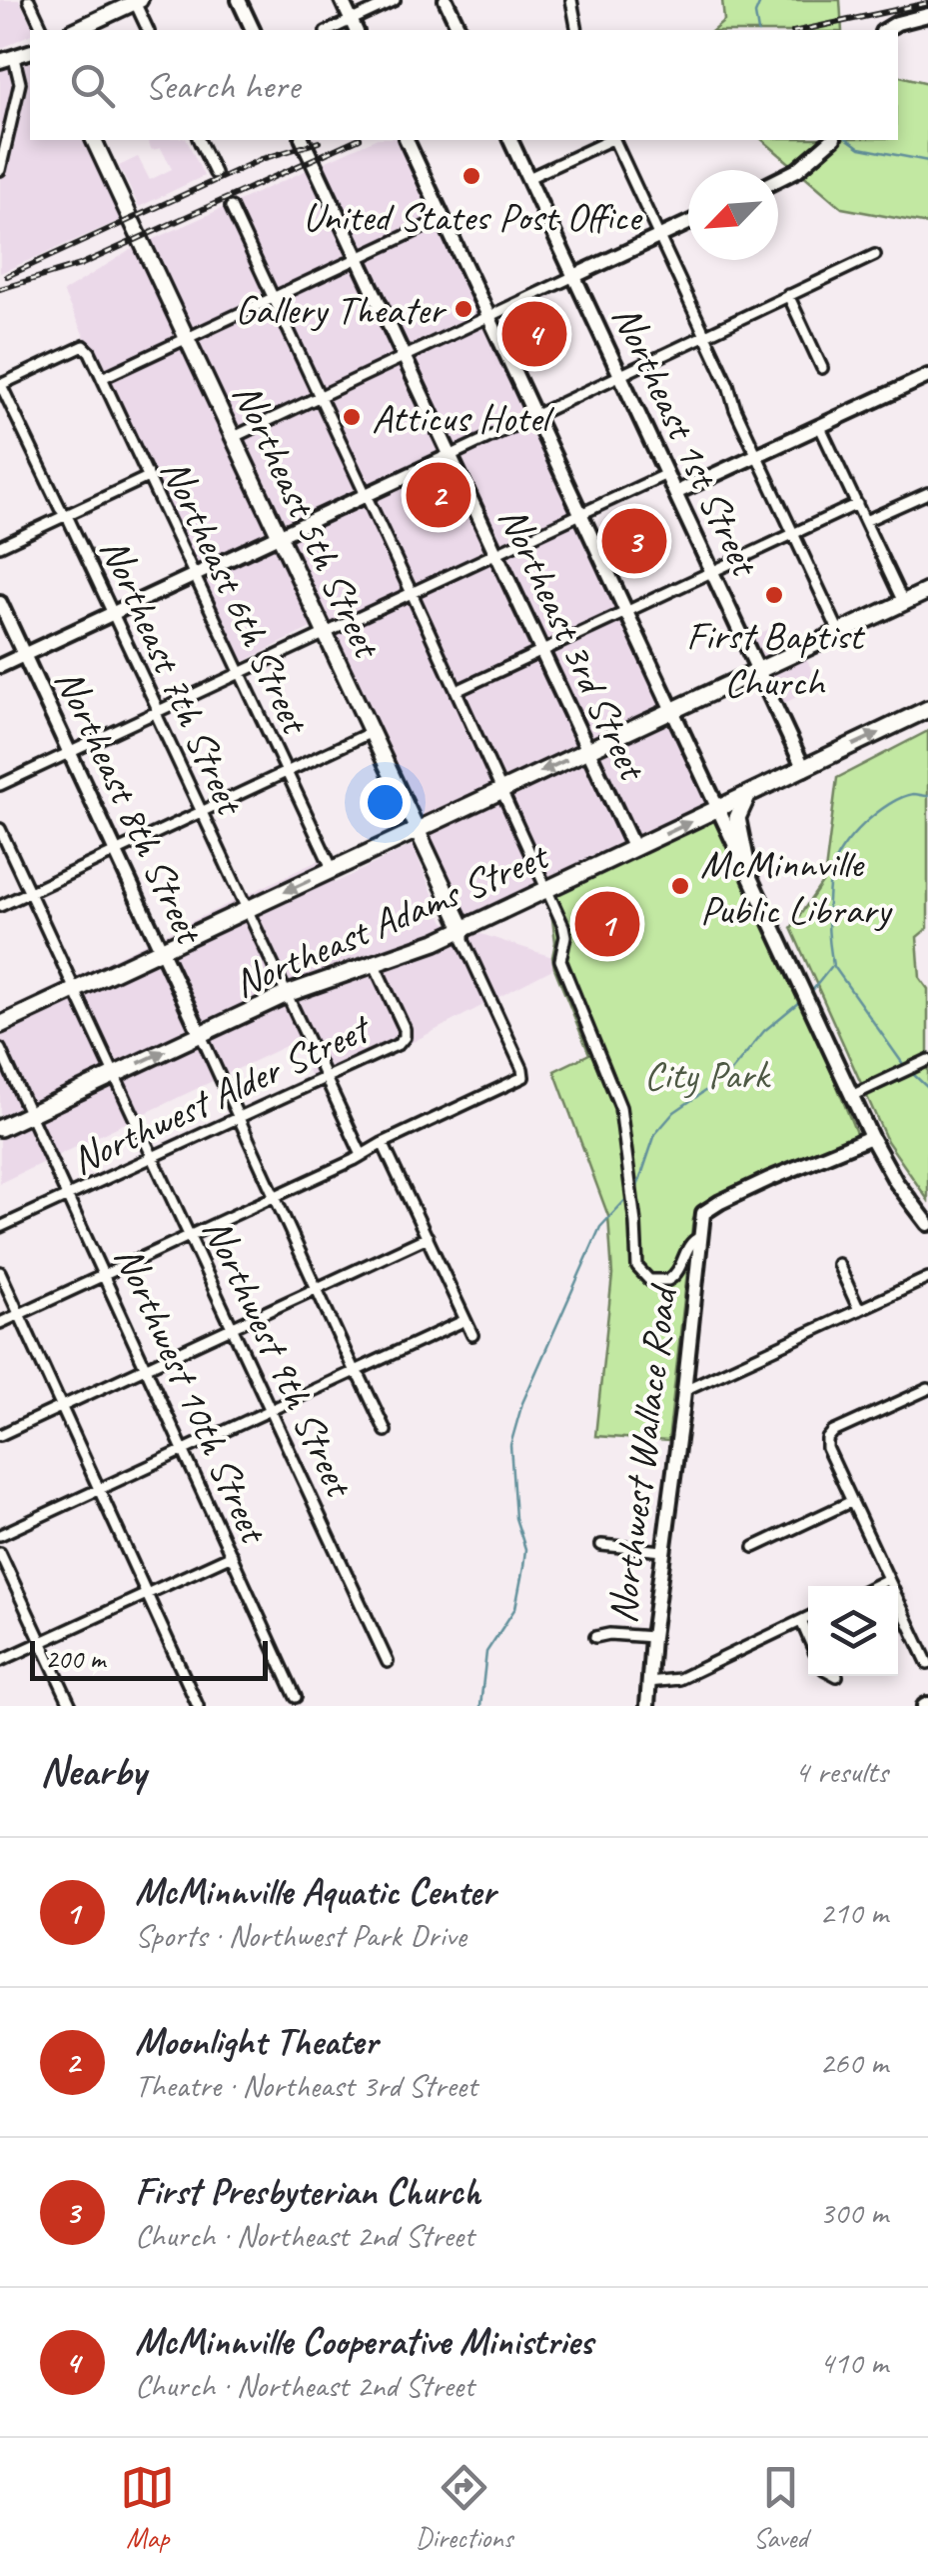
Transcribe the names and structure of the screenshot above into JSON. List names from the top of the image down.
{
  "streets": {
    "highway": ["Northeast Adams Street"],
    "main road": ["Northeast 5th Street"],
    "street": [
      "Northeast 1st Street",
      "Northeast 6th Street",
      "Northeast 3rd Street",
      "Northeast 7th Street",
      "Northeast 8th Street",
      "Northwest Alder Street",
      "Northwest 9th Street",
      "Northwest 10th Street",
      "Northwest Wallace Road"
    ]
  },
  "crossings": [
    ["Northeast 1st Street", "Northeast Adams Street"],
    ["Northeast 5th Street", "Northeast Adams Street"],
    ["Northeast 6th Street", "Northeast 7th Street"],
    ["Northeast 3rd Street", "Northeast Adams Street"],
    ["Northeast 7th Street", "Northeast Adams Street"],
    ["Northeast 7th Street", "Northwest Alder Street"],
    ["Northeast 8th Street", "Northeast Adams Street"],
    ["Northeast Adams Street", "Northwest Alder Street"],
    ["Northeast Adams Street", "Northwest 9th Street"],
    ["Northeast Adams Street", "Northwest 10th Street"],
    ["Northwest Alder Street", "Northwest 9th Street"],
    ["Northwest Alder Street", "Northwest 10th Street"]
  ],
  "parks": ["City Park"],
  "places": [
    "United States Post Office",
    "Gallery Theater",
    "Atticus Hotel",
    "First Baptist Church",
    "McMinnville Public Library"
  ],
  "scale_bar": "200 m",
  "north": "bottom left",
  "page": {
    "search": "Search here",
    "pins": [
      "4",
      "2",
      "3",
      "1"
    ],
    "scale": "200 m",
    "heading": ["Nearby", "4 results"],
    "list": [
      {
        "mark": "1",
        "name": "McMinnville Aquatic Center",
        "note": "Sports · Northwest Park Drive",
        "value": "210 m"
      },
      {
        "mark": "2",
        "name": "Moonlight Theater",
        "note": "Theatre · Northeast 3rd Street",
        "value": "260 m"
      },
      {
        "mark": "3",
        "name": "First Presbyterian Church",
        "note": "Church · Northeast 2nd Street",
        "value": "300 m"
      },
      {
        "mark": "4",
        "name": "McMinnville Cooperative Ministries",
        "note": "Church · Northeast 2nd Street",
        "value": "410 m"
      }
    ],
    "nav": ["Map", "Directions", "Saved"]
  }
}
